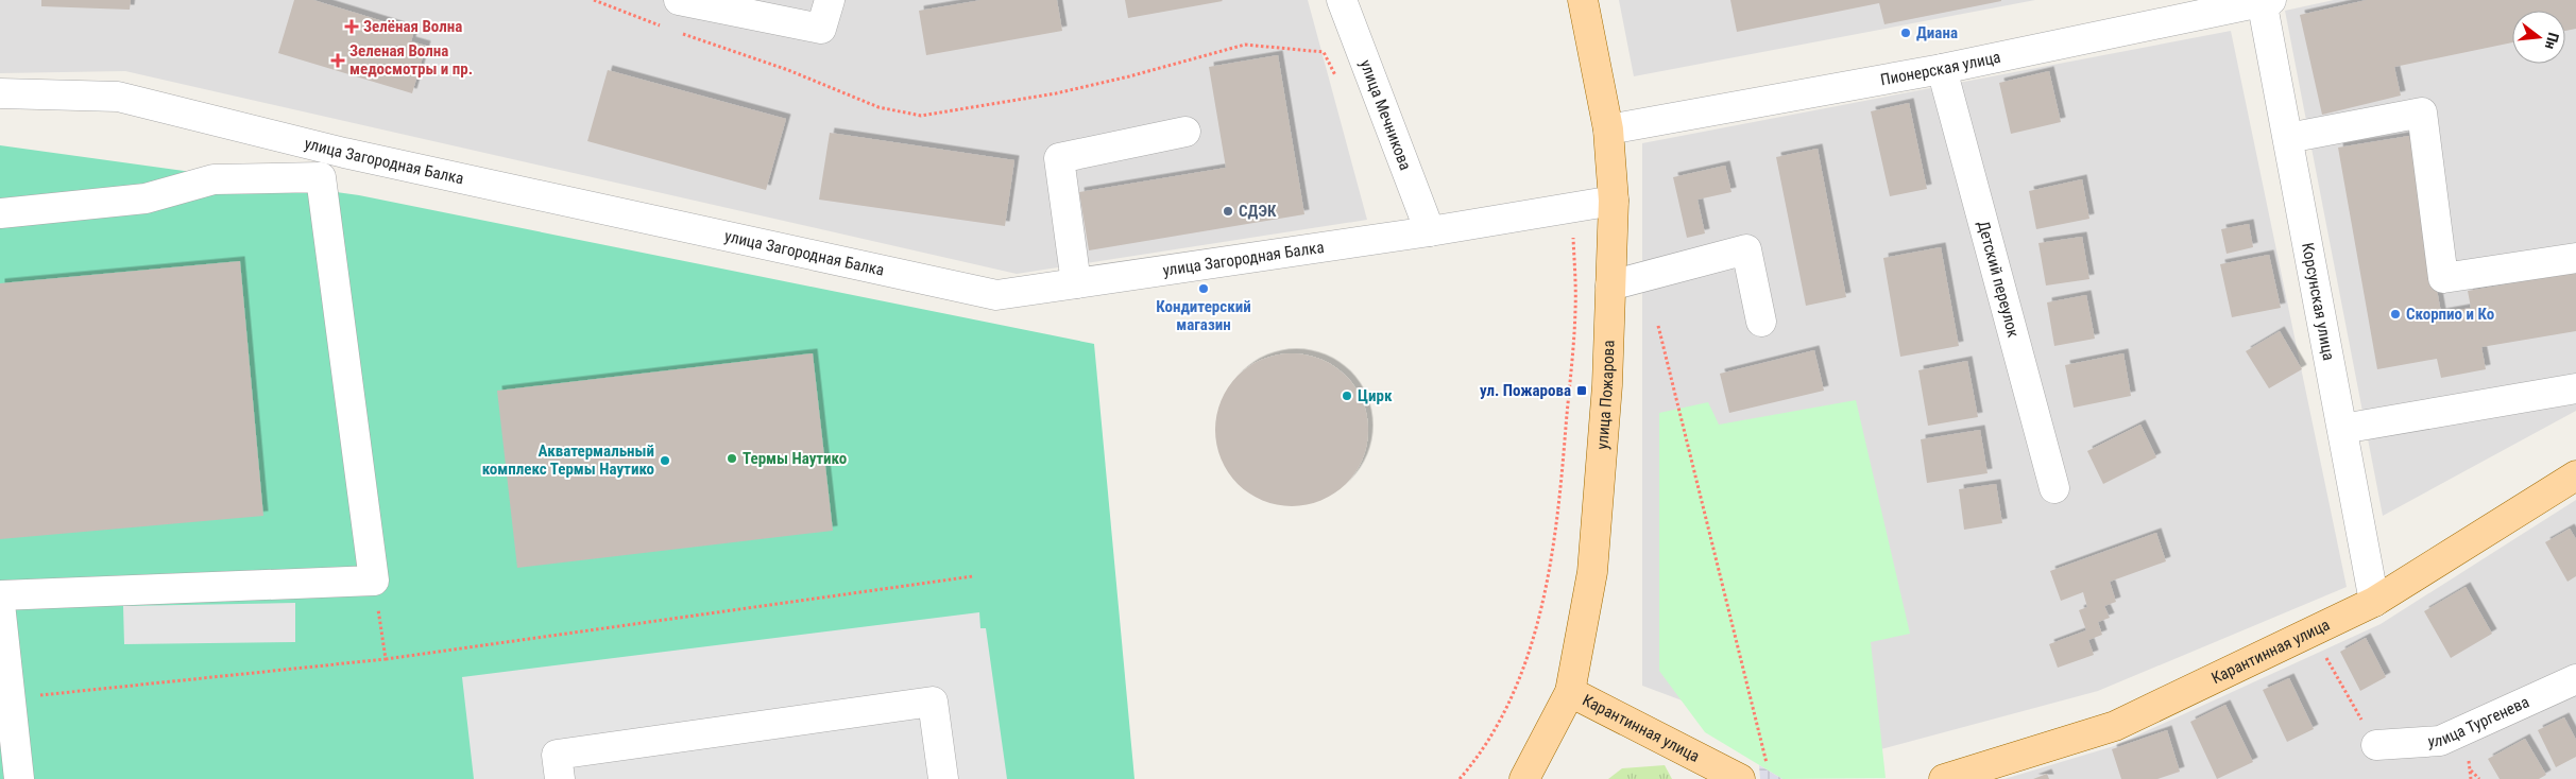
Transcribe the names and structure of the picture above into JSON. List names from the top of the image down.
{
  "streets": {
    "main road": ["улица Пожарова", "Карантинная улица"],
    "street": [
      "Пионерская улица",
      "улица Мечникова",
      "улица Загородная Балка",
      "Детский переулок",
      "Корсунская улица",
      "улица Тургенева"
    ]
  },
  "crossings": [
    ["Пионерская улица", "Детский переулок"],
    ["Пионерская улица", "Корсунская улица"],
    ["Пионерская улица", "улица Пожарова"],
    ["улица Мечникова", "улица Загородная Балка"],
    ["улица Загородная Балка", "улица Пожарова"],
    ["Корсунская улица", "Карантинная улица"],
    ["улица Пожарова", "Карантинная улица"]
  ],
  "places": {
    "health": ["Зелёная Волна", "Зеленая Волна медосмотры и пр."],
    "other": [
      "Диана",
      "СДЭК",
      "Кондитерский магазин",
      "Скорпио и Ко",
      "Цирк",
      "Термы Наутико",
      "Акватермальный комплекс Термы Наутико"
    ],
    "transit": ["ул. Пожарова"]
  },
  "north": "right"
}
